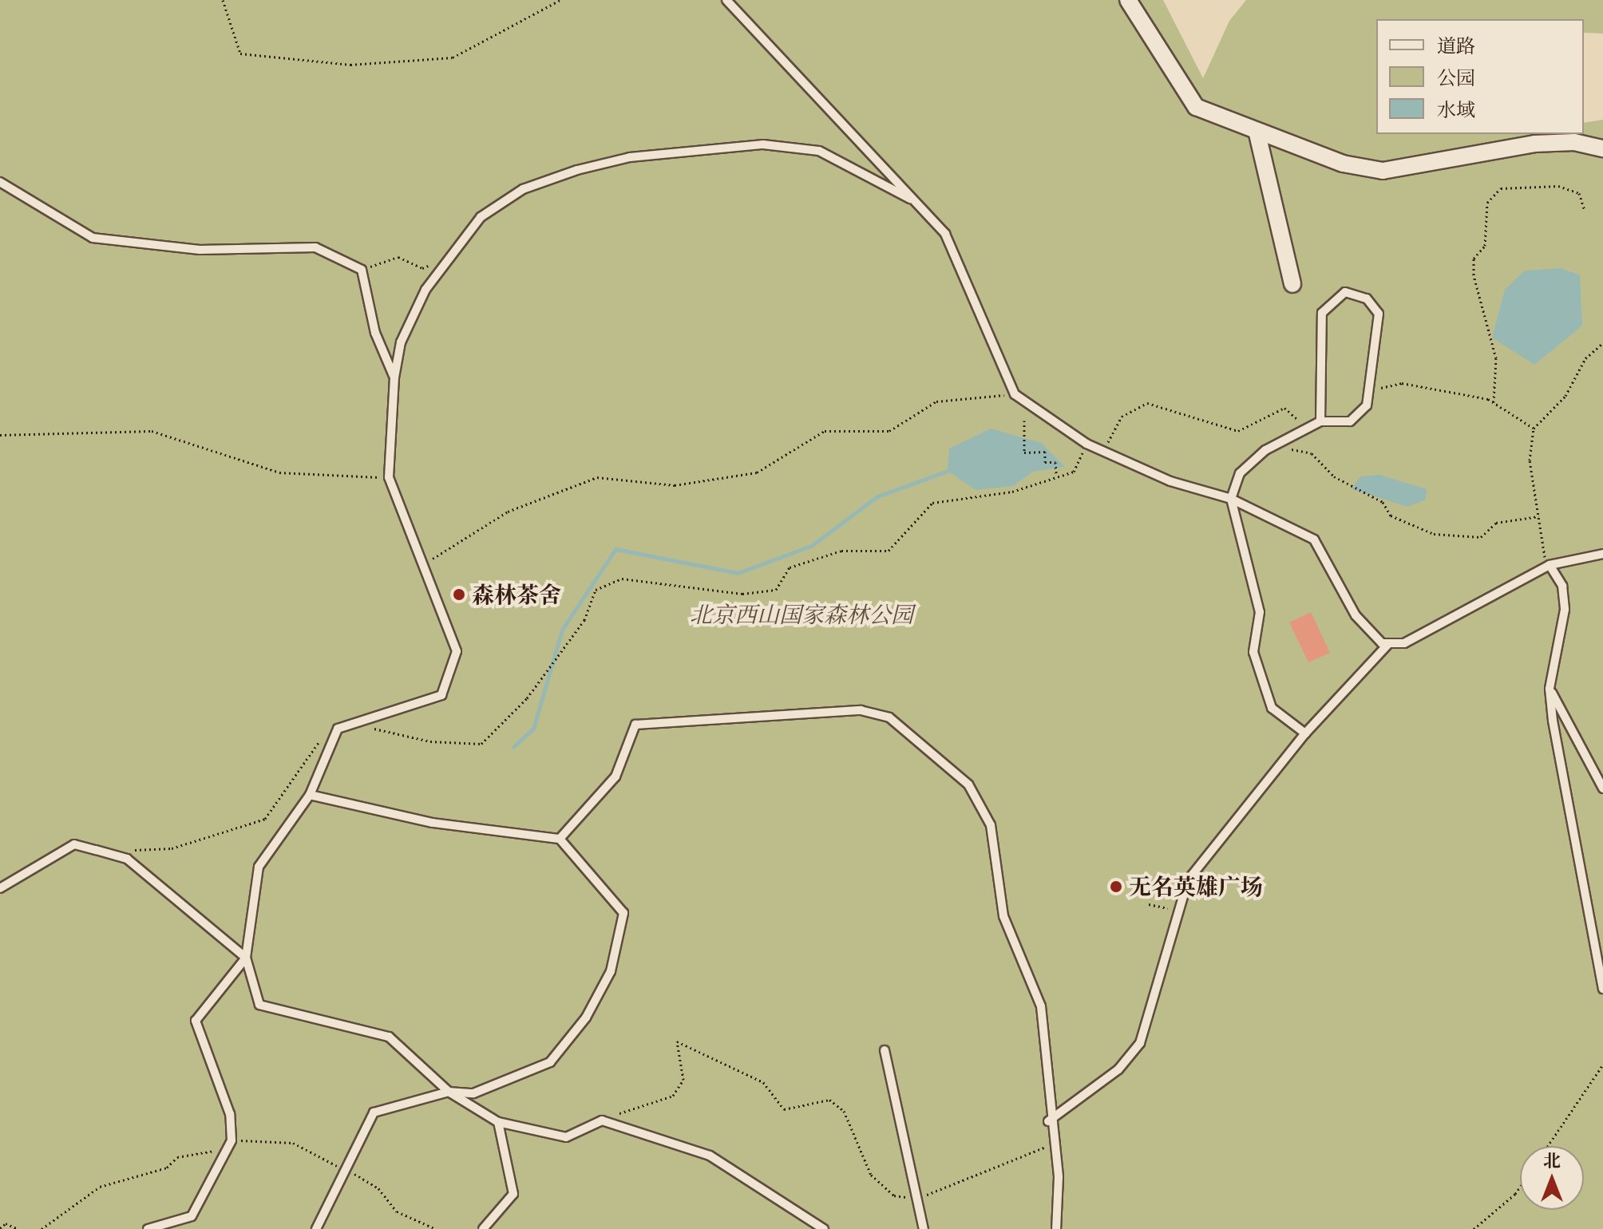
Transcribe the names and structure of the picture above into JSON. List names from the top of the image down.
{
  "parks": ["北京西山国家森林公园"],
  "places": ["森林茶舍", "无名英雄广场"],
  "legend": ["道路", "公园", "水域"],
  "north": "top"
}
